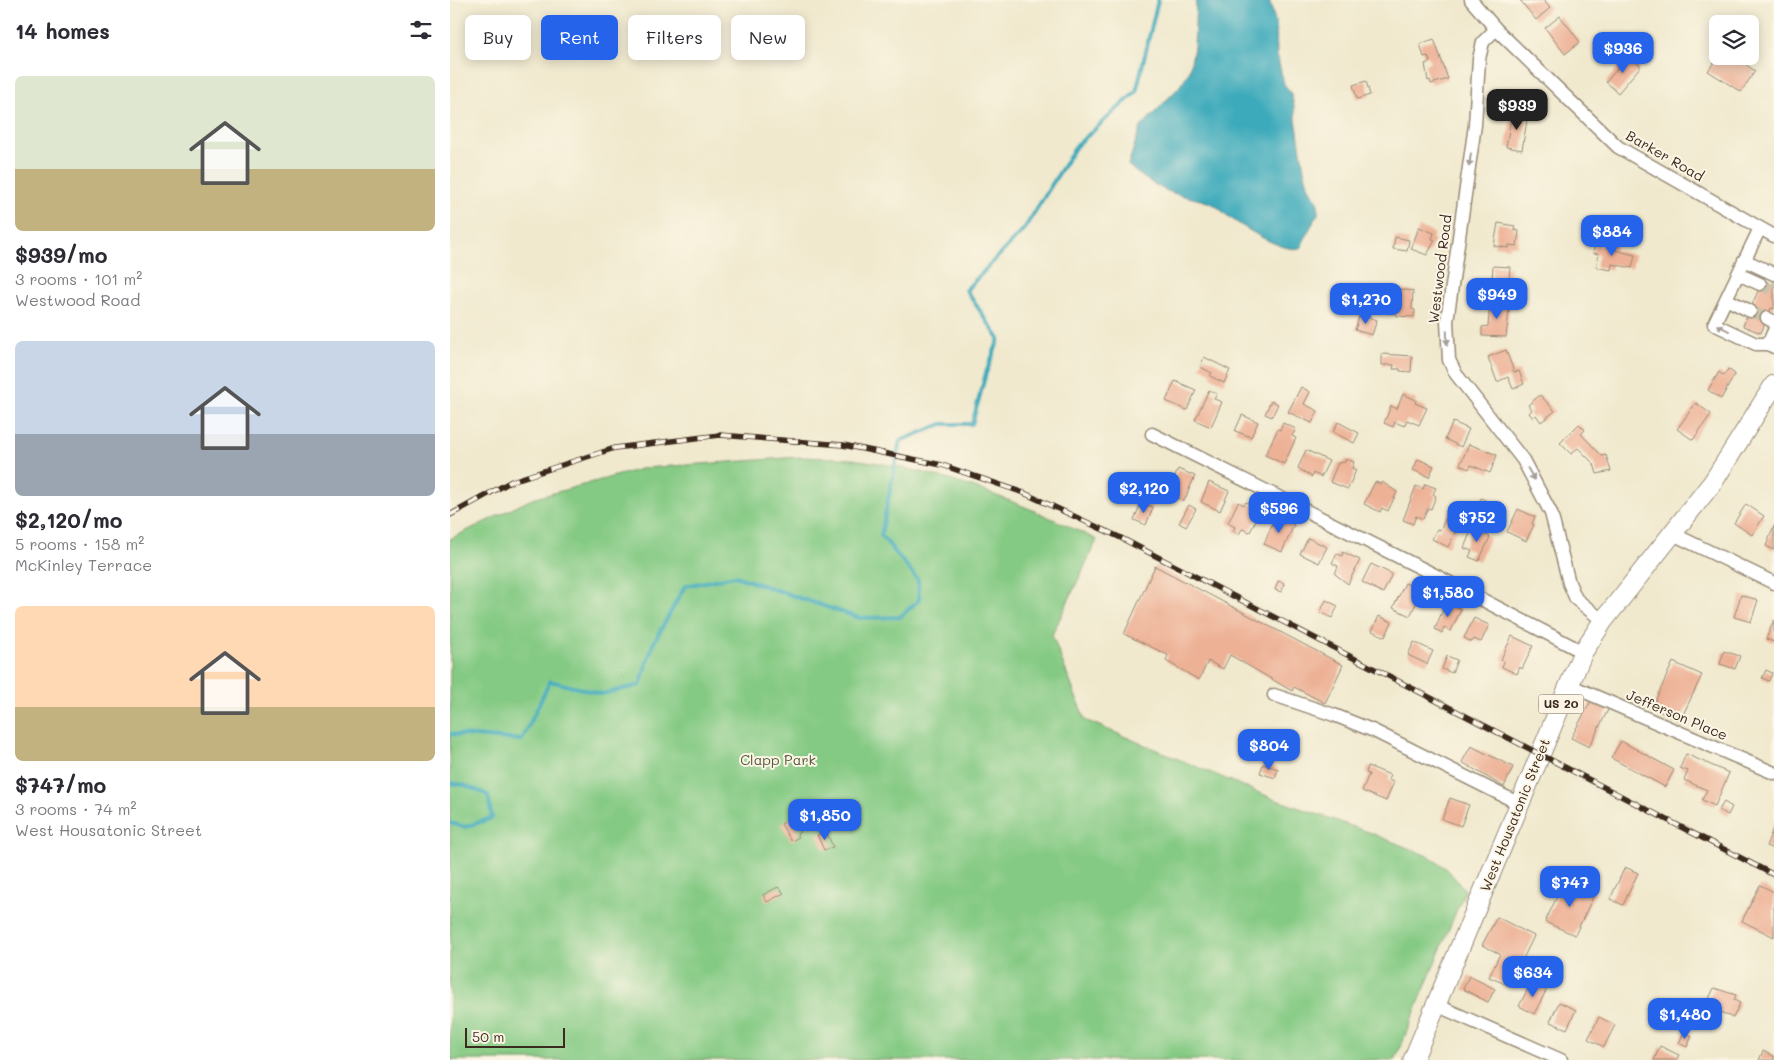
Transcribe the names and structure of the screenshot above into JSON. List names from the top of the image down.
{
  "streets": {
    "highway": ["US 20", "West Housatonic Street"],
    "street": ["Barker Road", "Westwood Road", "Jefferson Place"]
  },
  "crossings": [
    ["Barker Road", "Westwood Road"],
    ["Westwood Road", "West Housatonic Street"],
    ["Jefferson Place", "West Housatonic Street"]
  ],
  "one_way": ["Westwood Road"],
  "parks": ["Clapp Park"],
  "scale_bar": "50 m",
  "page": {
    "heading": "14 homes",
    "chip": [
      "Buy",
      "Rent",
      "Filters",
      "New"
    ],
    "price": [
      "$936",
      "$939",
      "$884",
      "$949",
      "$1,270",
      "$2,120",
      "$596",
      "$752",
      "$1,580",
      "$804",
      "$1,850",
      "$747",
      "$634",
      "$1,480"
    ],
    "list": [
      {
        "name": "$939/mo",
        "note": "3 rooms · 101 m² · Westwood Road"
      },
      {
        "name": "$2,120/mo",
        "note": "5 rooms · 158 m² · McKinley Terrace"
      },
      {
        "name": "$747/mo",
        "note": "3 rooms · 74 m² · West Housatonic Street"
      }
    ],
    "scale": "50 m"
  }
}
